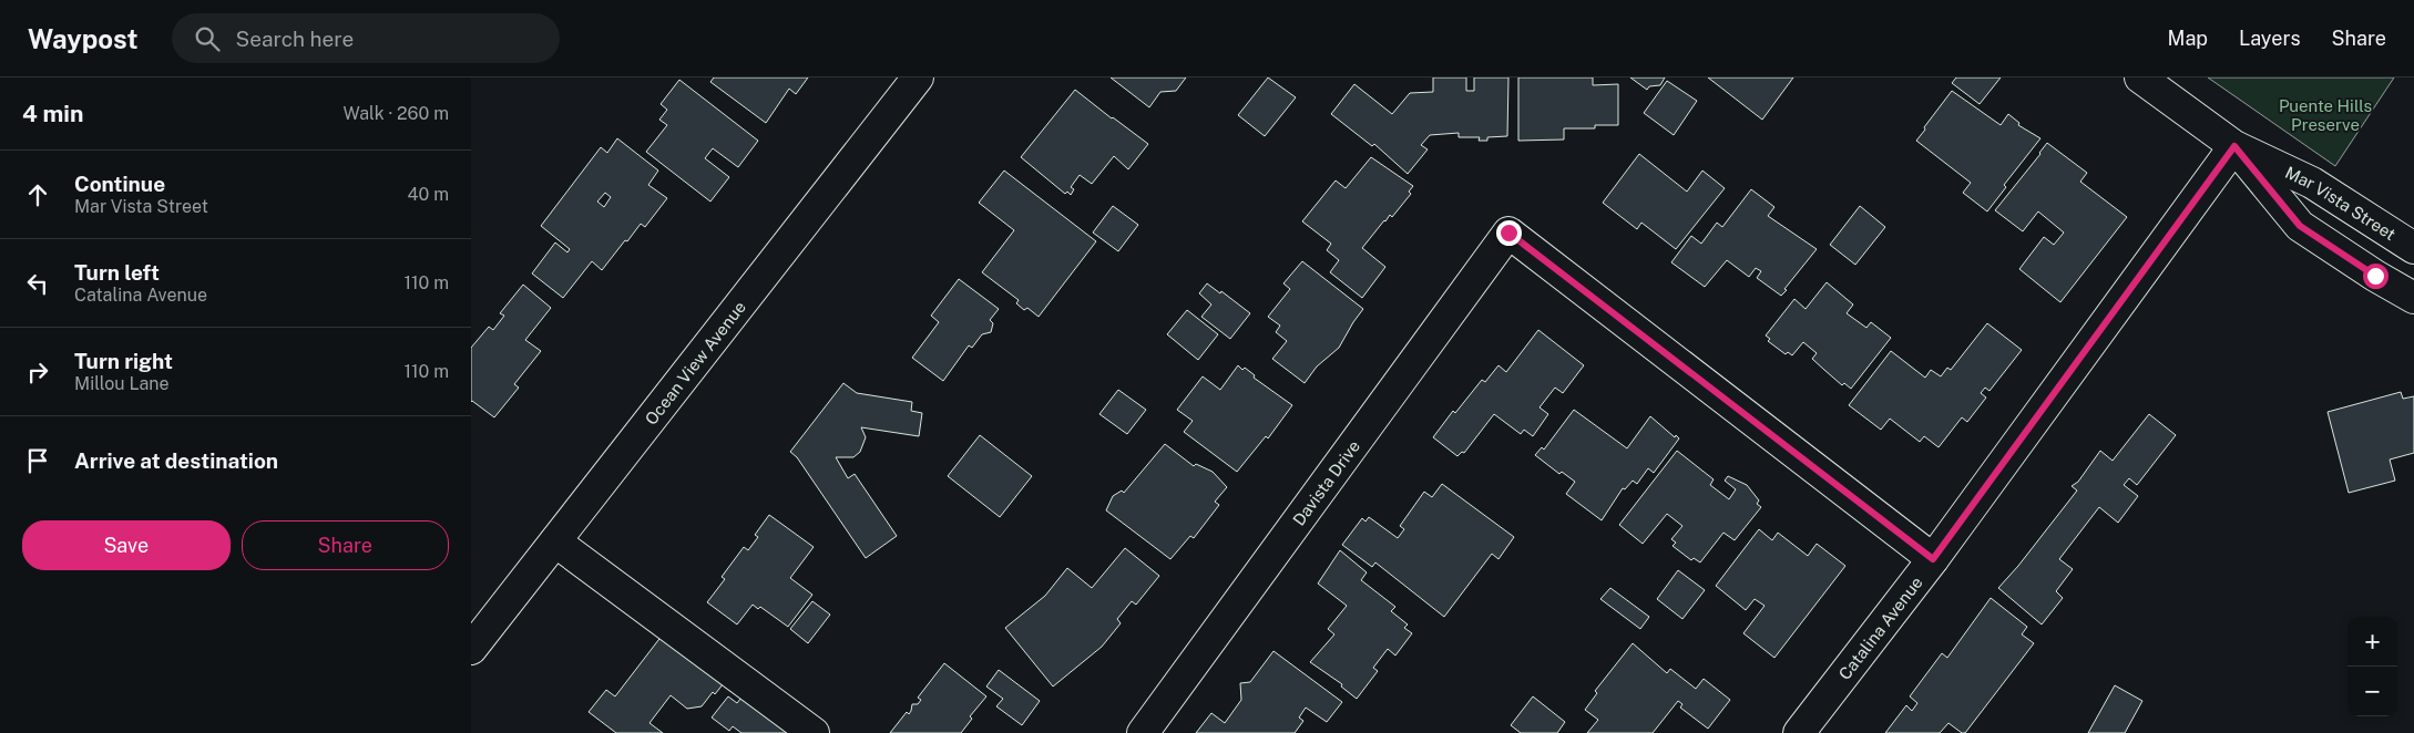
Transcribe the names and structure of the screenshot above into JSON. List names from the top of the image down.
{
  "streets": {
    "street": [
      "Mar Vista Street",
      "Ocean View Avenue",
      "Davista Drive",
      "Catalina Avenue"
    ]
  },
  "crossings": [
    ["Mar Vista Street", "Catalina Avenue"],
    ["Davista Drive", "Catalina Avenue"]
  ],
  "parks": ["Puente Hills Preserve"],
  "page": {
    "header": "Waypost",
    "search": "Search here",
    "nav": ["Map", "Layers", "Share"],
    "heading": ["4 min", "Walk · 260 m"],
    "list": [
      ["Continue", "Mar Vista Street", "40 m"],
      ["Turn left", "Catalina Avenue", "110 m"],
      ["Turn right", "Millou Lane", "110 m"],
      "Arrive at destination"
    ],
    "buttons": ["Save", "Share"],
    "map_buttons": ["+", "−"]
  }
}
